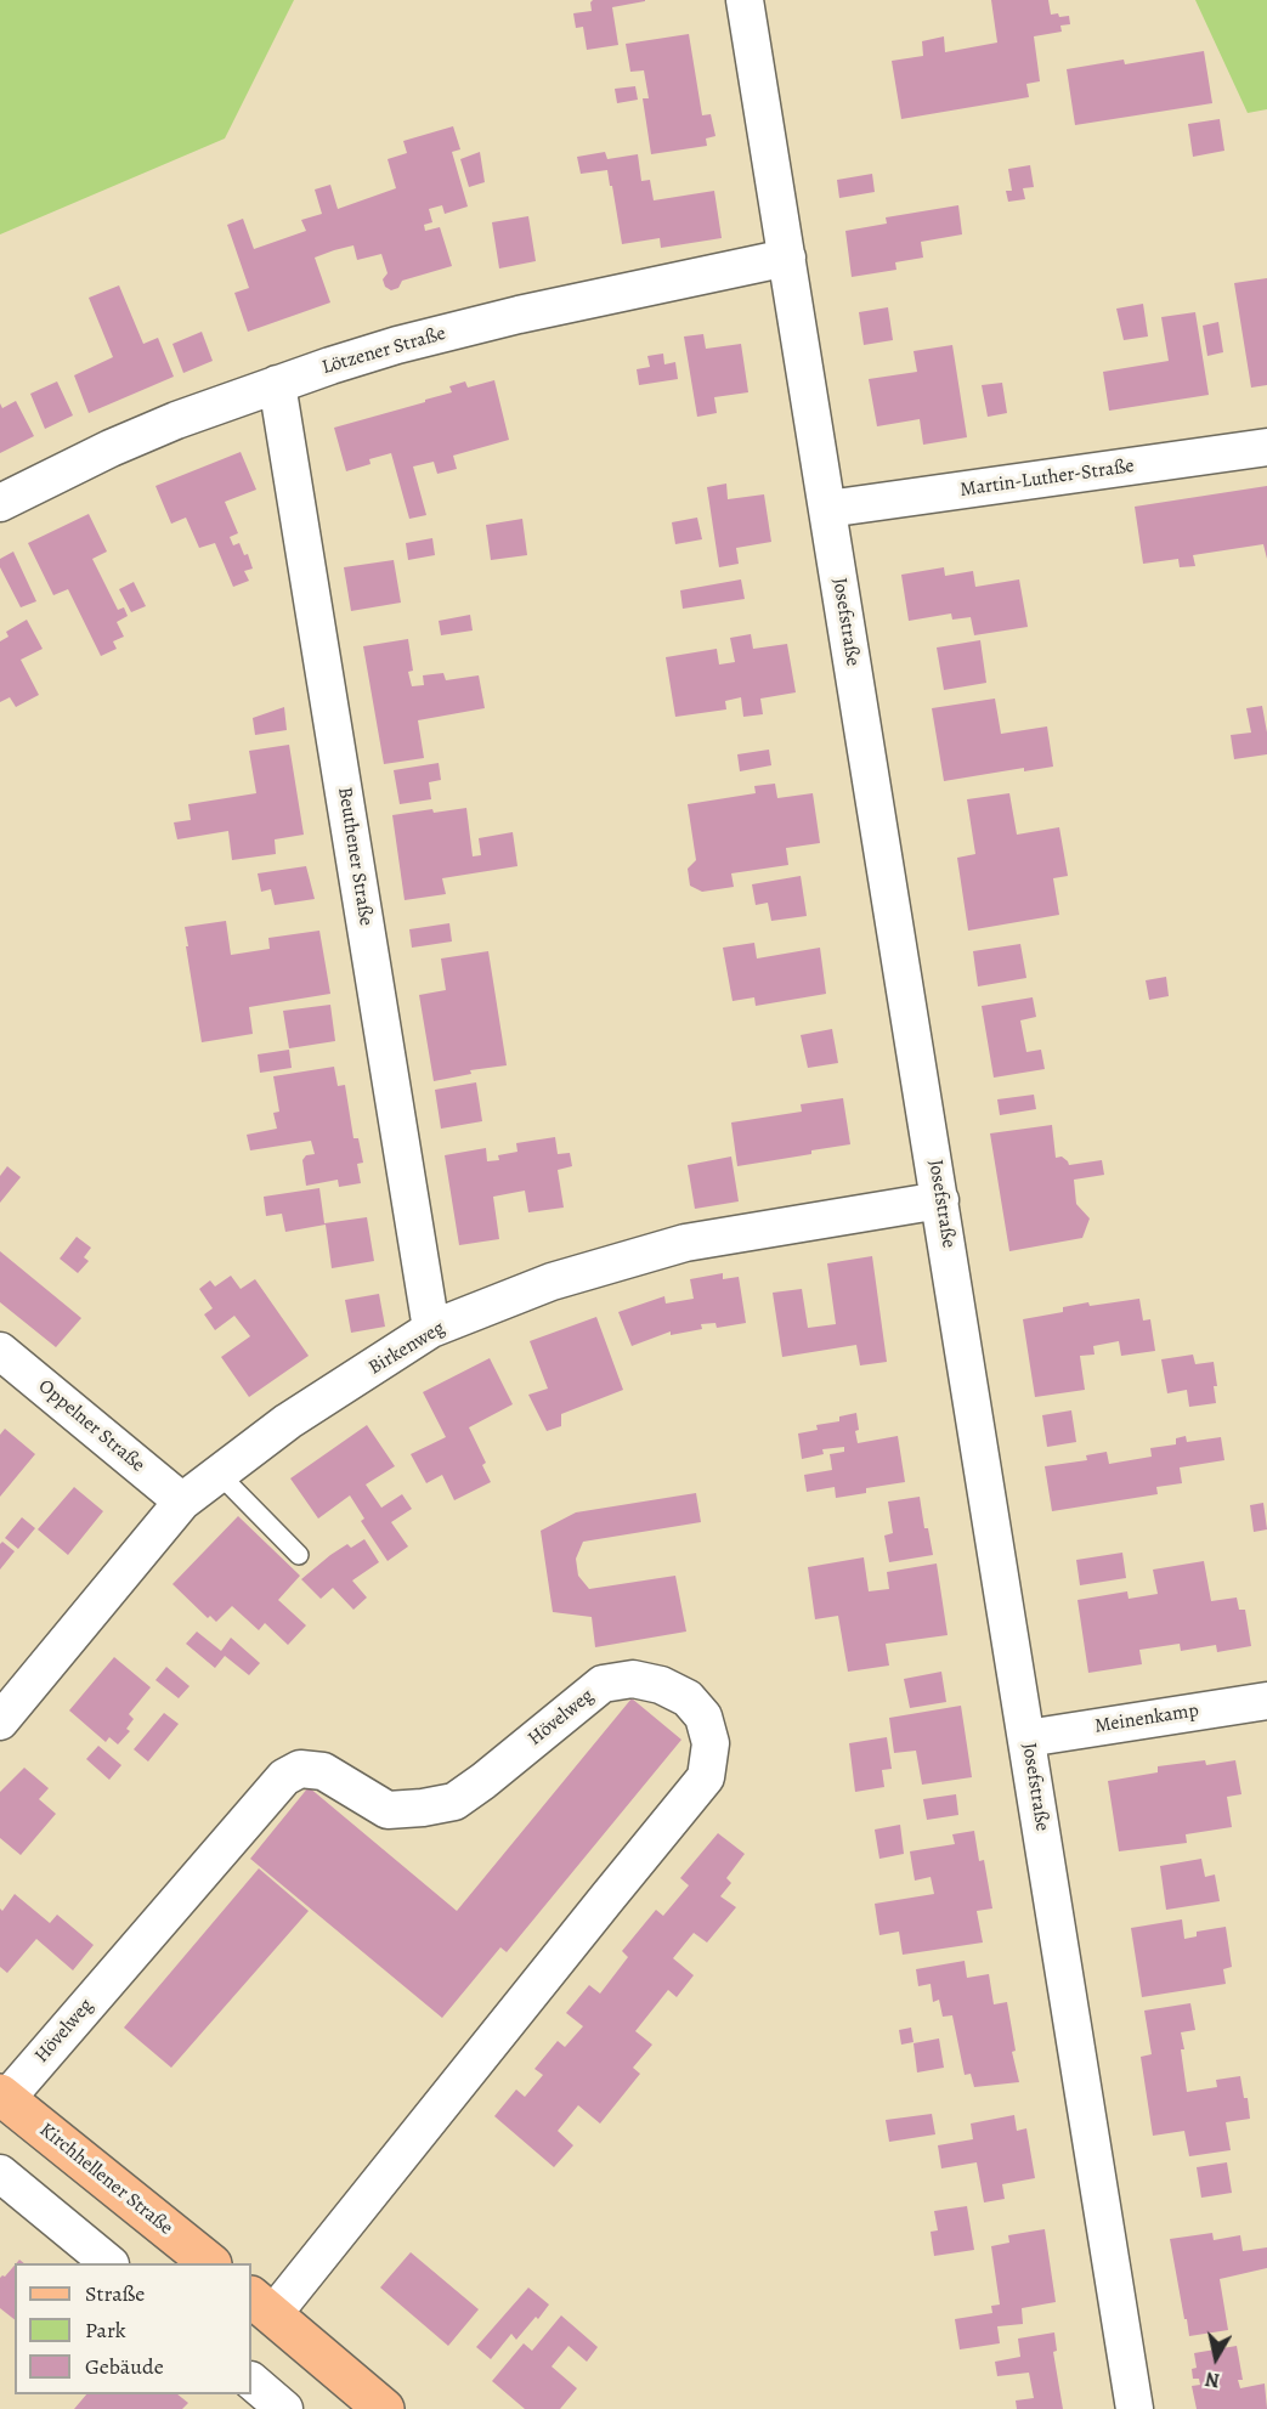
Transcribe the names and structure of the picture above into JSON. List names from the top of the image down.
{
  "streets": {
    "main road": ["Kirchhellener Straße"],
    "street": [
      "Lötzener Straße",
      "Martin-Luther-Straße",
      "Josefstraße",
      "Beuthener Straße",
      "Birkenweg",
      "Oppelner Straße",
      "Hövelweg",
      "Meinenkamp"
    ]
  },
  "crossings": [
    ["Lötzener Straße", "Josefstraße"],
    ["Lötzener Straße", "Beuthener Straße"],
    ["Martin-Luther-Straße", "Josefstraße"],
    ["Josefstraße", "Birkenweg"],
    ["Josefstraße", "Meinenkamp"],
    ["Beuthener Straße", "Birkenweg"],
    ["Birkenweg", "Oppelner Straße"],
    ["Hövelweg", "Kirchhellener Straße"]
  ],
  "legend": ["Straße", "Park", "Gebäude"],
  "north": "bottom"
}
